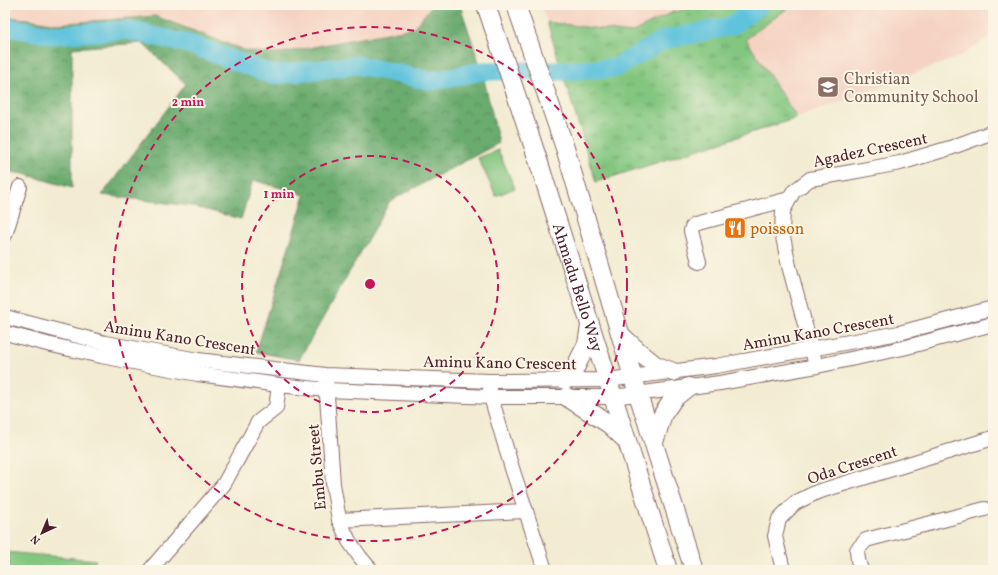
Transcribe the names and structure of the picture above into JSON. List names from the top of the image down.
{
  "streets": {
    "main road": ["Ahmadu Bello Way"],
    "street": [
      "Agadez Crescent",
      "Aminu Kano Crescent",
      "Oda Crescent",
      "Embu Street"
    ]
  },
  "crossings": [
    ["Agadez Crescent", "Aminu Kano Crescent"],
    ["Ahmadu Bello Way", "Aminu Kano Crescent"],
    ["Aminu Kano Crescent", "Embu Street"]
  ],
  "places": {
    "school or university": ["Christian Community School"],
    "restaurant": ["poisson"]
  },
  "north": "bottom left",
  "rings": ["2 min", "1 min"]
}
